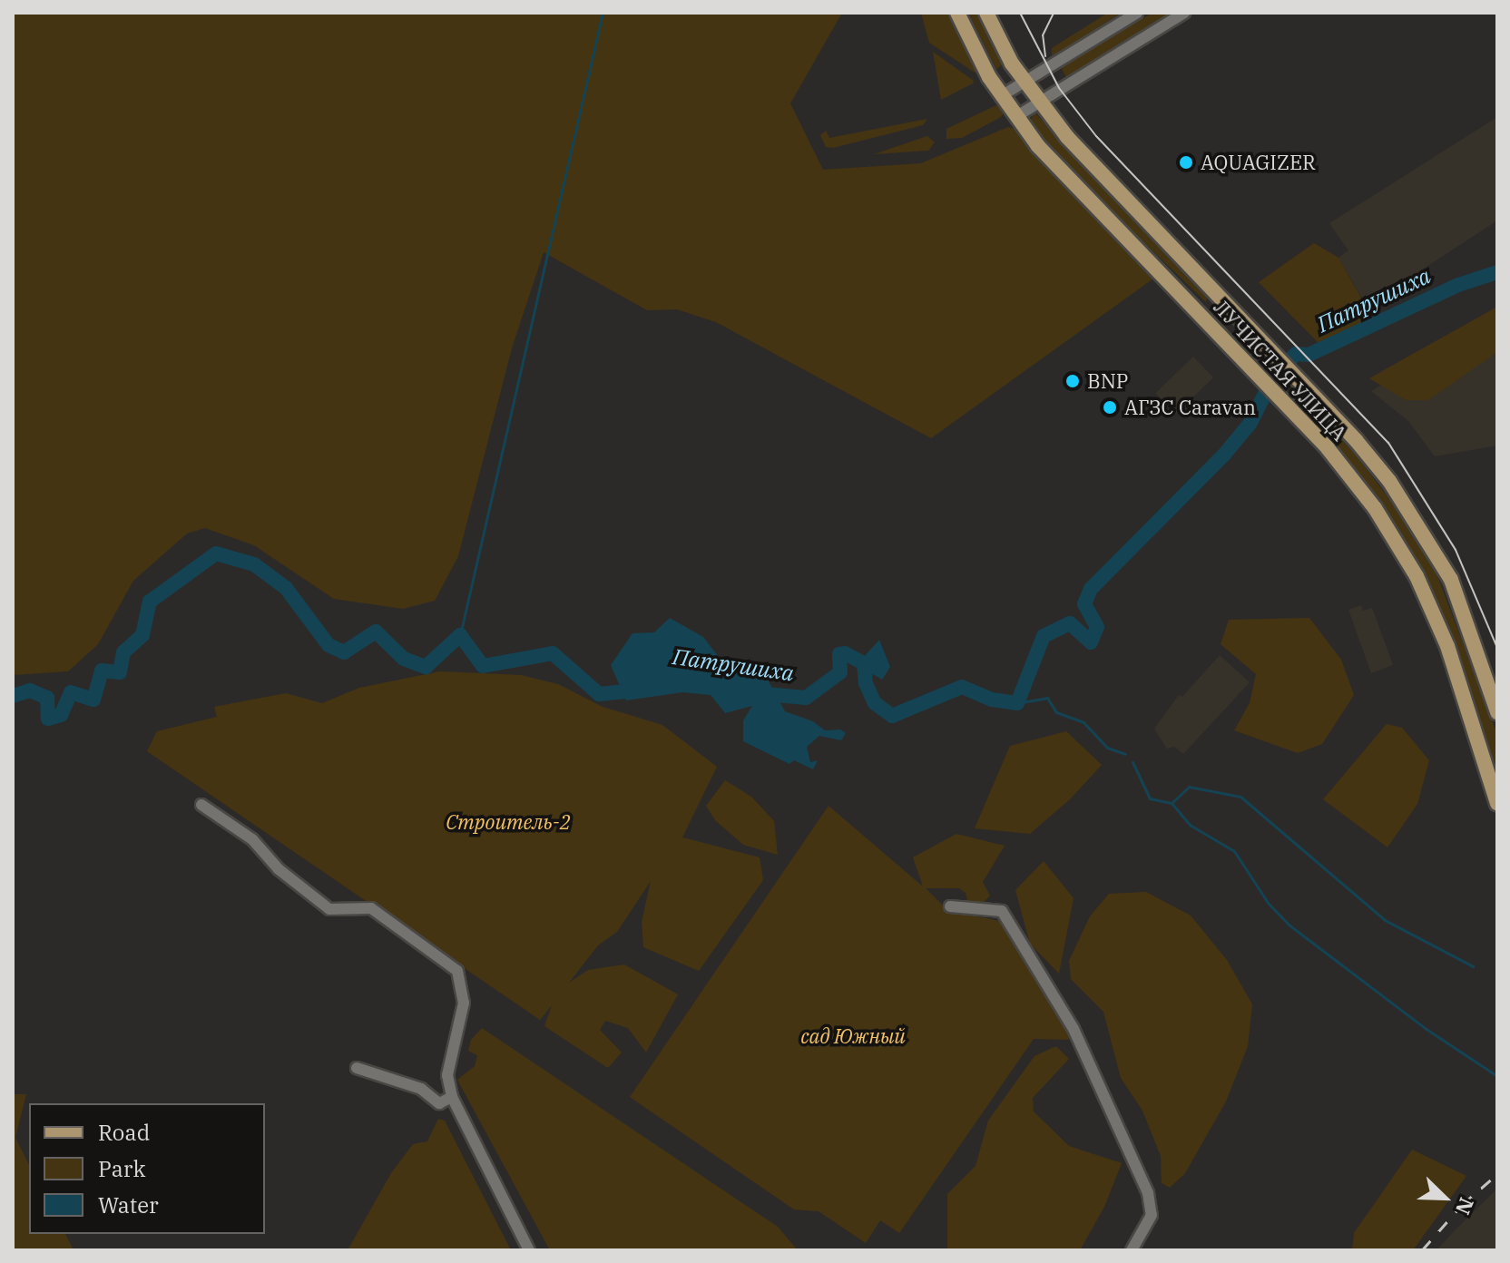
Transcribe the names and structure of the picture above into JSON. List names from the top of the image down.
{
  "streets": {
    "main road": ["ЛУЧИСТАЯ УЛИЦА"]
  },
  "water": ["Патрушиха"],
  "parks": ["Строитель-2", "сад Южный"],
  "places": ["AQUAGIZER", "BNP", "АГЗС Caravan"],
  "legend": ["Road", "Park", "Water"],
  "north": "bottom right"
}
